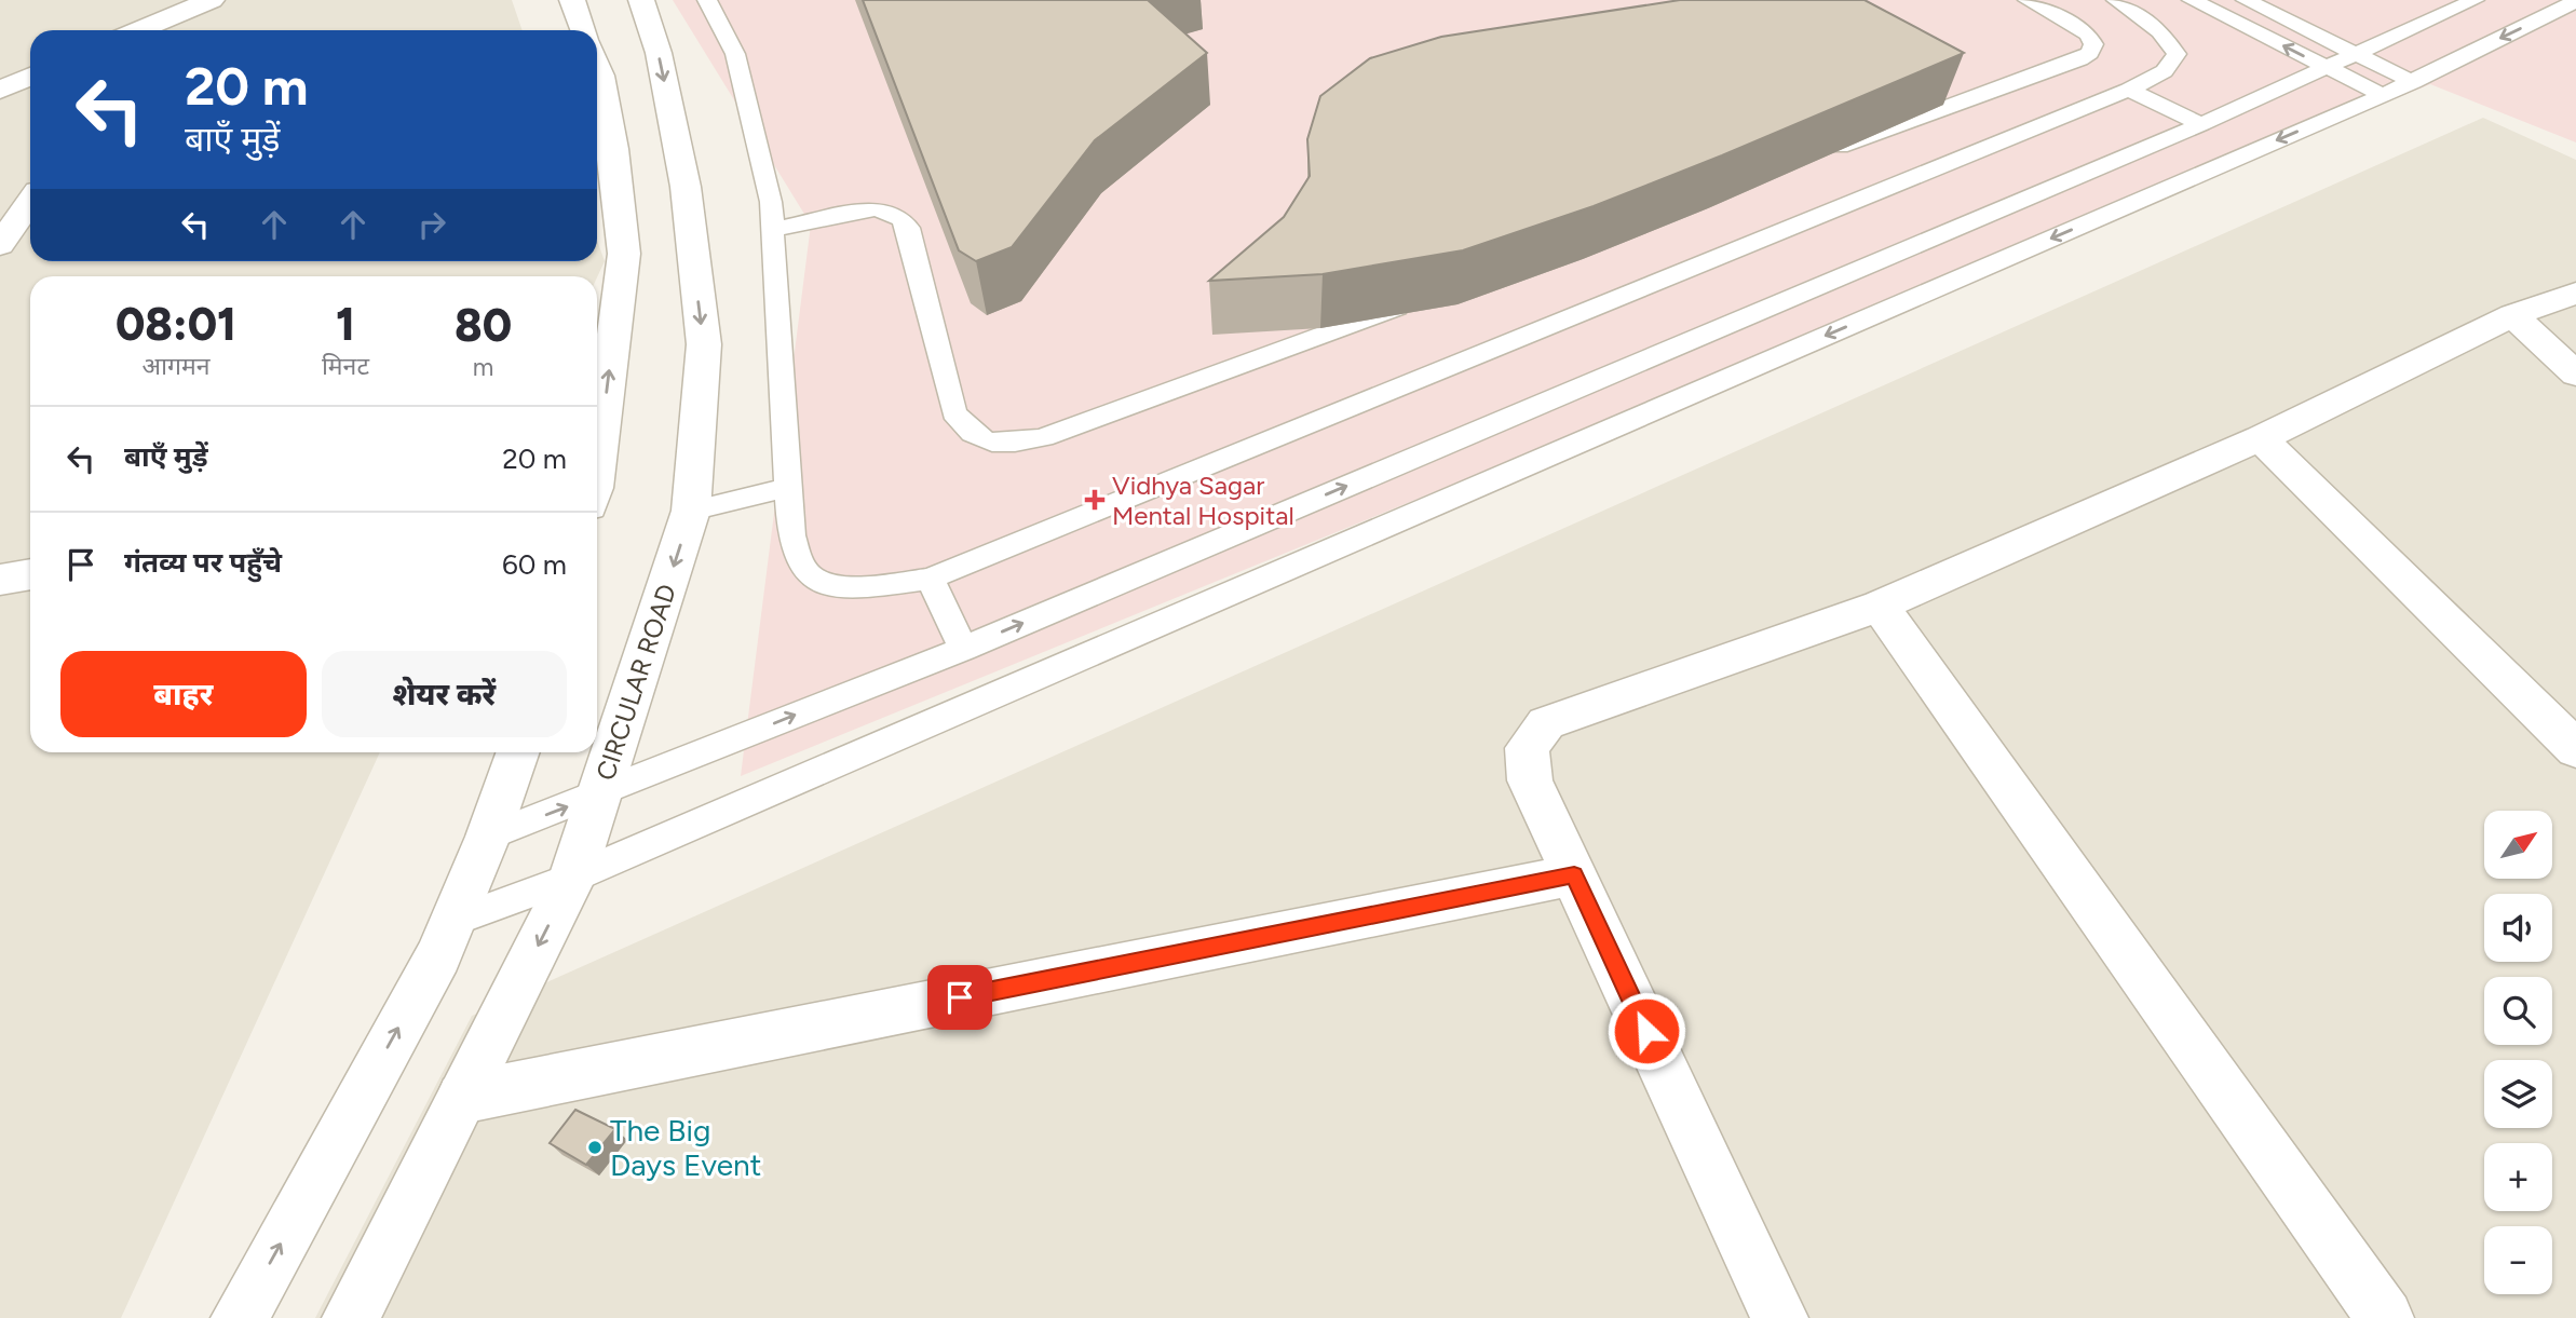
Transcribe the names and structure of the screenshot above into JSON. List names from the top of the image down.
{
  "streets": {
    "street": ["CIRCULAR ROAD"]
  },
  "places": {
    "health": ["Vidhya Sagar Mental Hospital"],
    "other": ["The Big Days Event"]
  },
  "north": "top right",
  "page": {
    "turn": ["20 m", "बाएँ मुड़ें"],
    "eta": [
      "08:01",
      "आगमन",
      "1",
      "मिनट",
      "80",
      "m"
    ],
    "list": [
      {
        "name": "बाएँ मुड़ें",
        "value": "20 m"
      },
      {
        "name": "गंतव्य पर पहुँचे",
        "value": "60 m"
      }
    ],
    "buttons": ["बाहर", "शेयर करें"],
    "map_buttons": ["+", "−"]
  }
}
